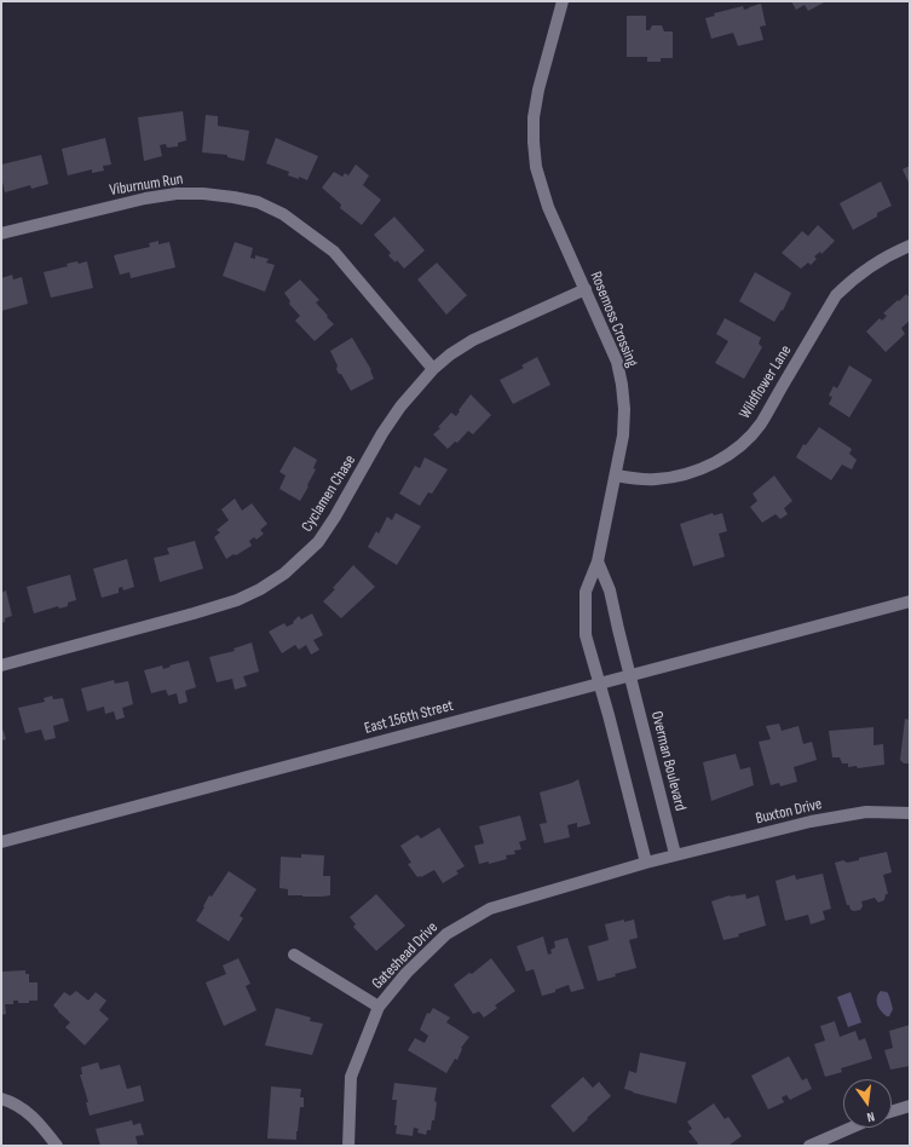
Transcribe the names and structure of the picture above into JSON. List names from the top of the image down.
{
  "streets": {
    "street": [
      "Viburnum Run",
      "Rosemoss Crossing",
      "Wildflower Lane",
      "Cyclamen Chase",
      "East 156th Street",
      "Overman Boulevard",
      "Buxton Drive",
      "Gateshead Drive"
    ]
  },
  "crossings": [
    ["Viburnum Run", "Cyclamen Chase"],
    ["Rosemoss Crossing", "Wildflower Lane"],
    ["Rosemoss Crossing", "Cyclamen Chase"],
    ["Rosemoss Crossing", "East 156th Street"],
    ["Rosemoss Crossing", "Overman Boulevard"],
    ["Rosemoss Crossing", "Gateshead Drive"],
    ["East 156th Street", "Overman Boulevard"],
    ["Overman Boulevard", "Buxton Drive"],
    ["Overman Boulevard", "Gateshead Drive"],
    ["Buxton Drive", "Gateshead Drive"]
  ],
  "north": "bottom"
}
